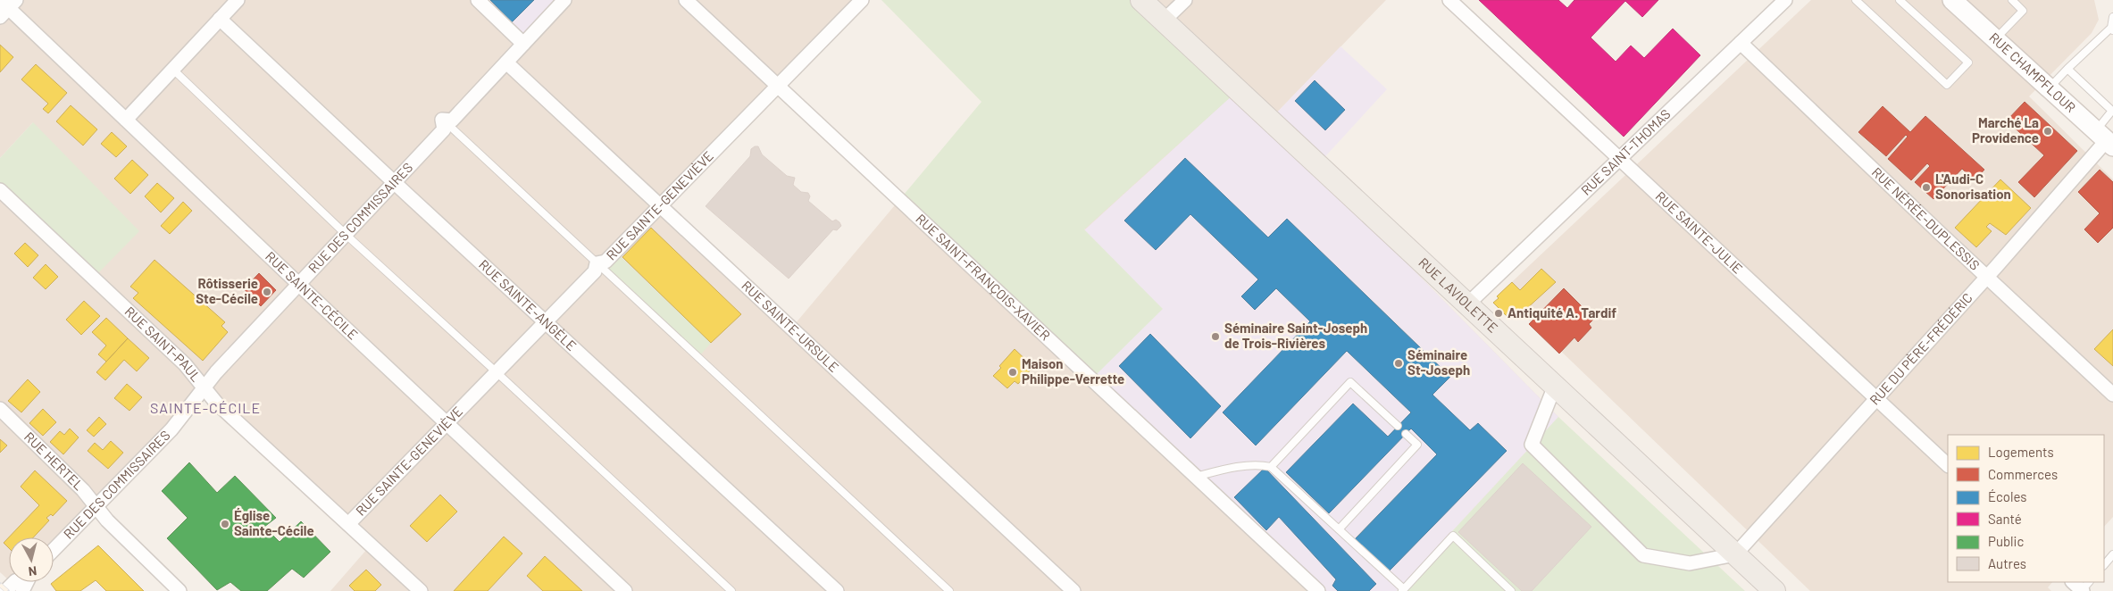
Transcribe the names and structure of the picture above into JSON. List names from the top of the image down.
{
  "streets": {
    "main road": ["RUE CHAMPFLOUR", "RUE LAVIOLETTE"],
    "street": [
      "RUE SAINT-THOMAS",
      "RUE SAINTE-GENEVIÈVE",
      "RUE DES COMMISSAIRES",
      "RUE NÉRÉE-DUPLESSIS",
      "RUE SAINTE-JULIE",
      "RUE SAINT-FRANÇOIS-XAVIER",
      "RUE SAINTE-CÉCILE",
      "RUE SAINTE-ANGÈLE",
      "RUE SAINTE-URSULE",
      "RUE SAINT-PAUL",
      "RUE DU PÈRE-FRÉDÉRIC",
      "RUE HERTEL"
    ]
  },
  "crossings": [
    ["RUE CHAMPFLOUR", "RUE DU PÈRE-FRÉDÉRIC"],
    ["RUE SAINT-THOMAS", "RUE NÉRÉE-DUPLESSIS"],
    ["RUE SAINT-THOMAS", "RUE SAINTE-JULIE"],
    ["RUE SAINT-THOMAS", "RUE LAVIOLETTE"],
    ["RUE SAINTE-GENEVIÈVE", "RUE SAINT-FRANÇOIS-XAVIER"],
    ["RUE SAINTE-GENEVIÈVE", "RUE SAINTE-CÉCILE"],
    ["RUE SAINTE-GENEVIÈVE", "RUE SAINTE-ANGÈLE"],
    ["RUE SAINTE-GENEVIÈVE", "RUE SAINTE-URSULE"],
    ["RUE SAINTE-GENEVIÈVE", "RUE SAINT-PAUL"],
    ["RUE DES COMMISSAIRES", "RUE SAINTE-CÉCILE"],
    ["RUE DES COMMISSAIRES", "RUE SAINTE-ANGÈLE"],
    ["RUE DES COMMISSAIRES", "RUE SAINT-PAUL"],
    ["RUE DES COMMISSAIRES", "RUE HERTEL"],
    ["RUE NÉRÉE-DUPLESSIS", "RUE DU PÈRE-FRÉDÉRIC"],
    ["RUE SAINTE-JULIE", "RUE DU PÈRE-FRÉDÉRIC"],
    ["RUE LAVIOLETTE", "RUE DU PÈRE-FRÉDÉRIC"]
  ],
  "districts": ["SAINTE-CÉCILE"],
  "places": [
    "Marché La Providence",
    "L'Audi-C Sonorisation",
    "Rôtisserie Ste-Cécile",
    "Antiquité A. Tardif",
    "Séminaire Saint-Joseph de Trois‑Rivières",
    "Séminaire St-Joseph",
    "Maison Philippe-Verrette",
    "Église Sainte-Cécile"
  ],
  "legend": [
    "Logements",
    "Commerces",
    "Écoles",
    "Santé",
    "Public",
    "Autres"
  ],
  "north": "bottom"
}
